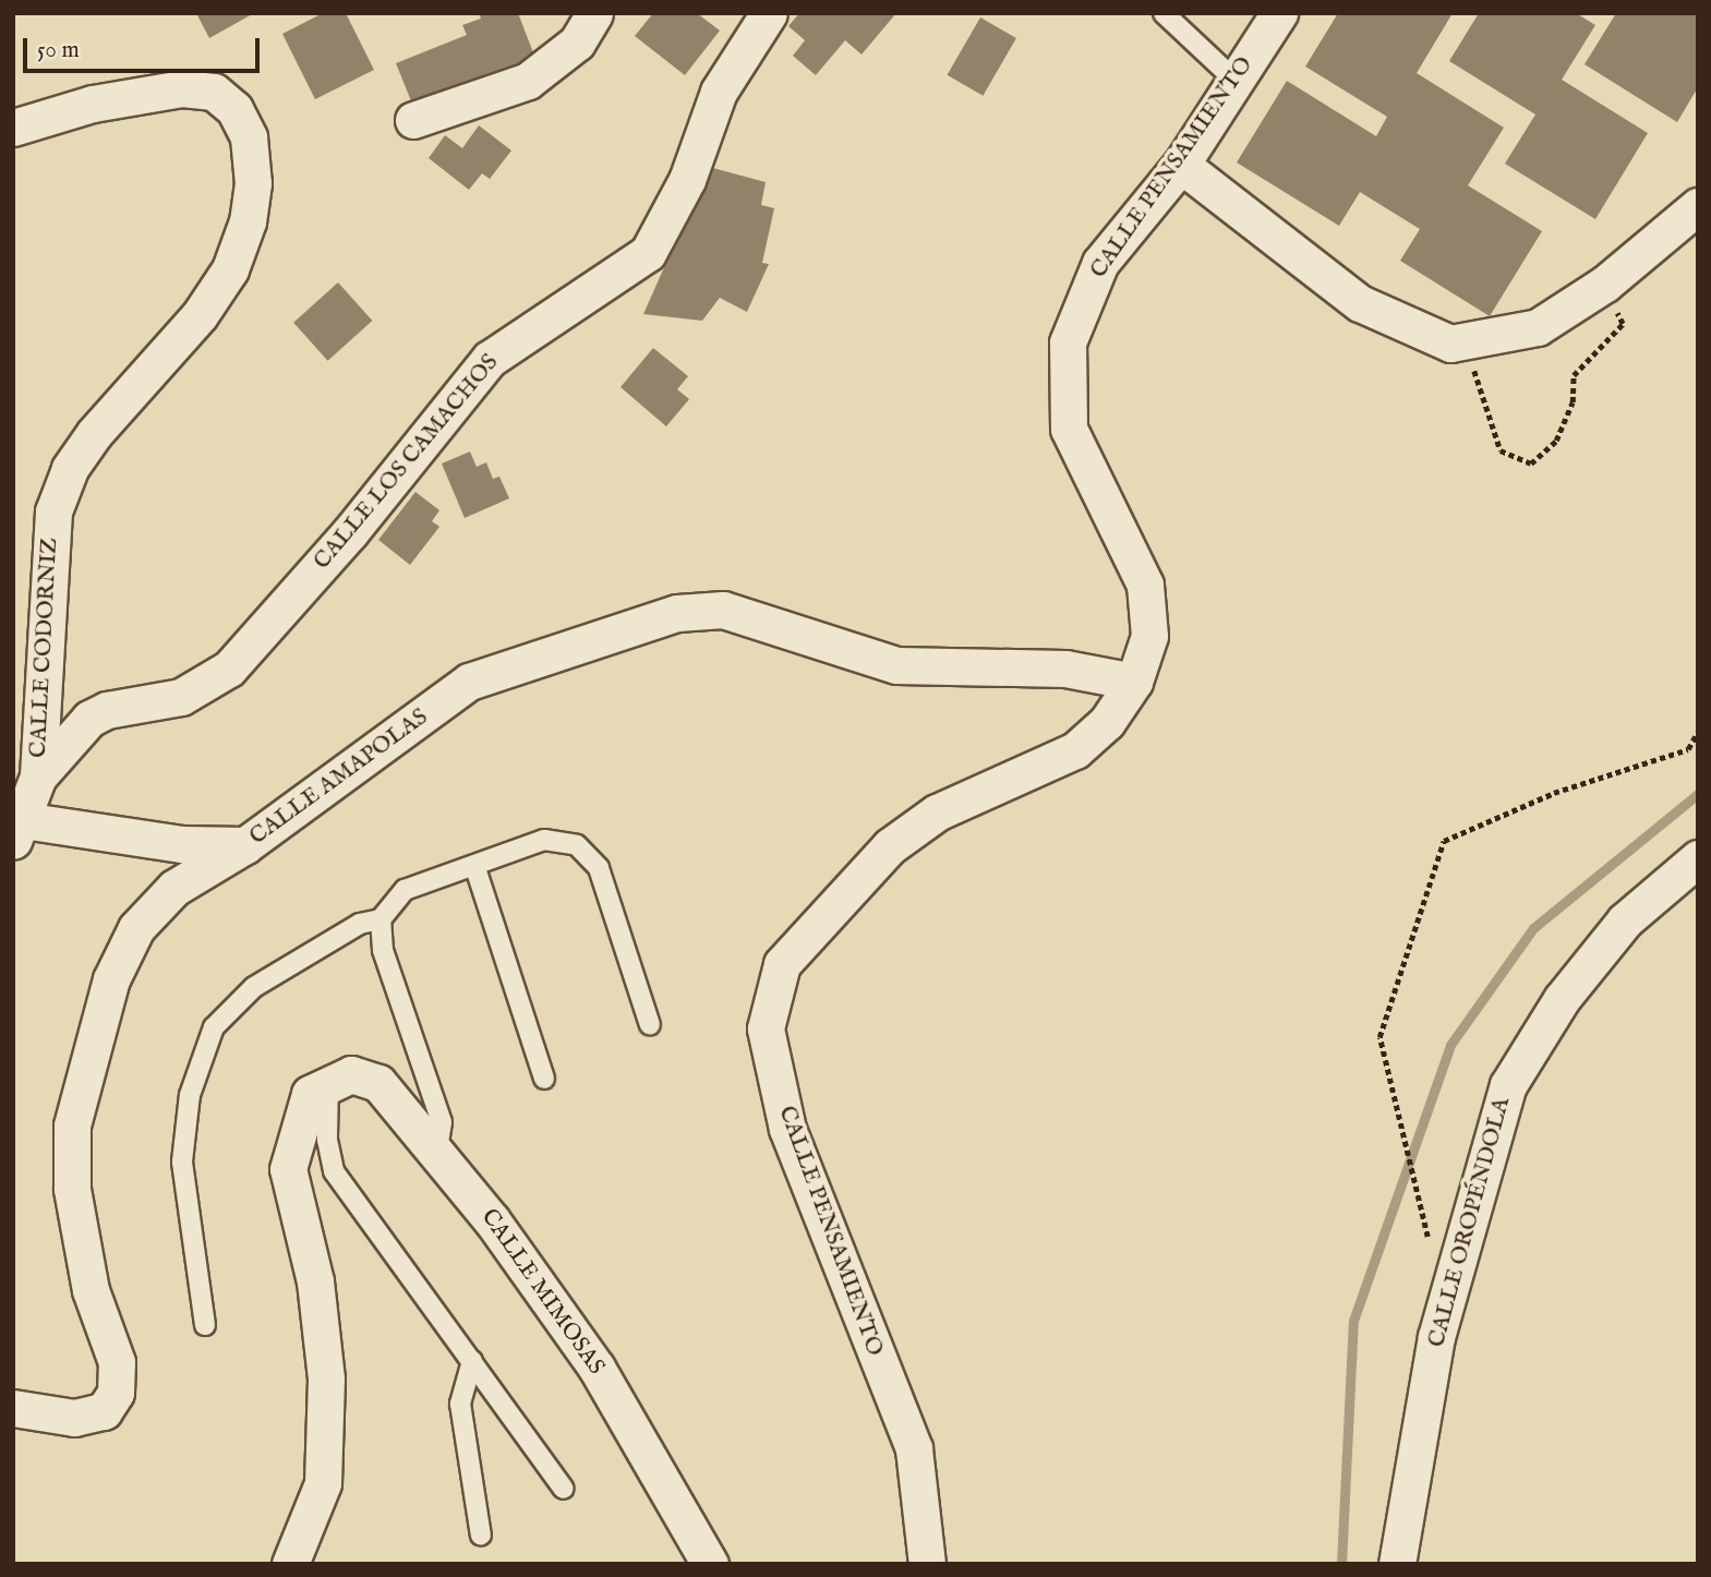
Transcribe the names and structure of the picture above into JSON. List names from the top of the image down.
{
  "streets": {
    "street": [
      "CALLE PENSAMIENTO",
      "CALLE LOS CAMACHOS",
      "CALLE CODORNIZ",
      "CALLE AMAPOLAS",
      "CALLE OROPÉNDOLA",
      "CALLE MIMOSAS"
    ]
  },
  "crossings": [
    ["CALLE PENSAMIENTO", "CALLE AMAPOLAS"],
    ["CALLE LOS CAMACHOS", "CALLE CODORNIZ"]
  ],
  "scale_bar": "50 m"
}
